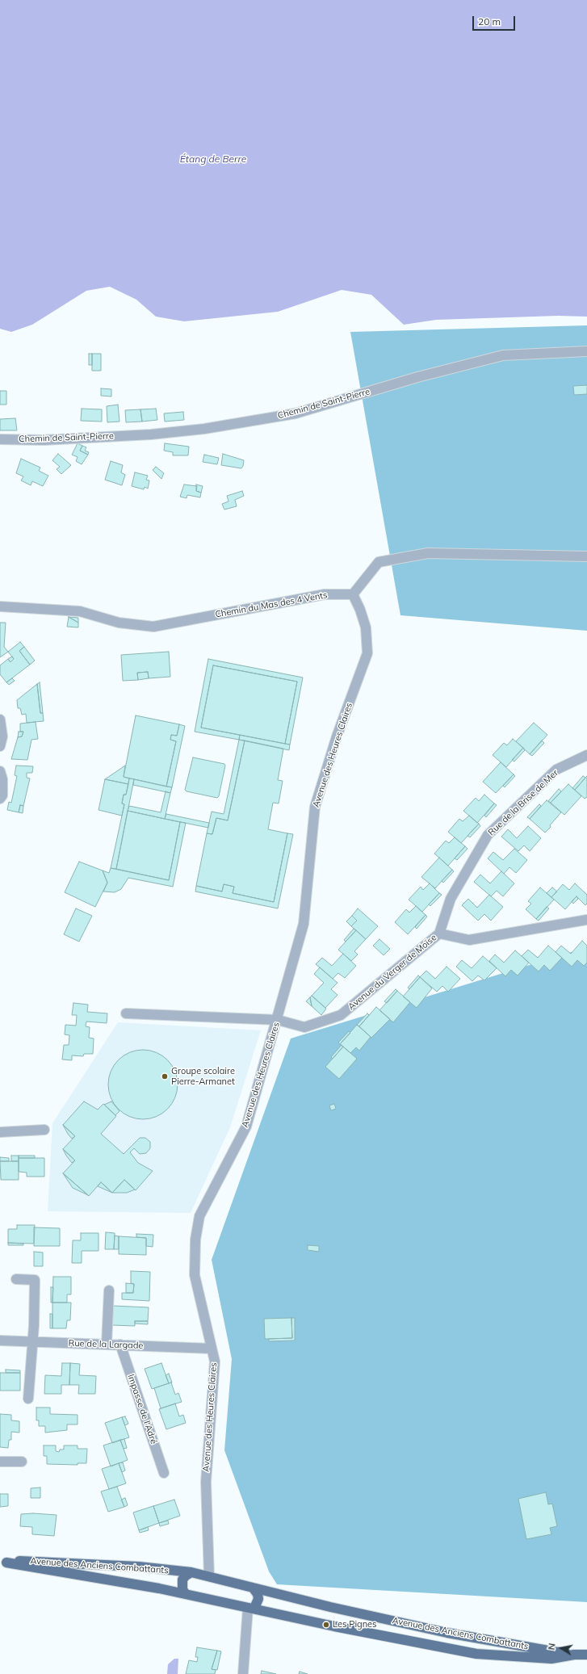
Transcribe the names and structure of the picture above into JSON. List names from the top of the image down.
{
  "streets": {
    "main road": ["Avenue des Anciens Combattants"],
    "street": [
      "Chemin de Saint-Pierre",
      "Chemin du Mas des 4 Vents",
      "Avenue des Heures Claires",
      "Rue de la Brise de Mer",
      "Avenue du Verger de Moïse",
      "Rue de la Largade",
      "Impasse de l'Adré"
    ]
  },
  "crossings": [
    ["Chemin du Mas des 4 Vents", "Avenue des Heures Claires"],
    ["Avenue des Heures Claires", "Avenue du Verger de Moïse"],
    ["Avenue des Heures Claires", "Rue de la Largade"],
    ["Avenue des Heures Claires", "Avenue des Anciens Combattants"],
    ["Rue de la Brise de Mer", "Avenue du Verger de Moïse"],
    ["Rue de la Largade", "Impasse de l'Adré"]
  ],
  "water": ["Étang de Berre"],
  "places": ["Groupe scolaire Pierre-Armanet", "Les Pignes"],
  "scale_bar": "20 m",
  "north": "left"
}
